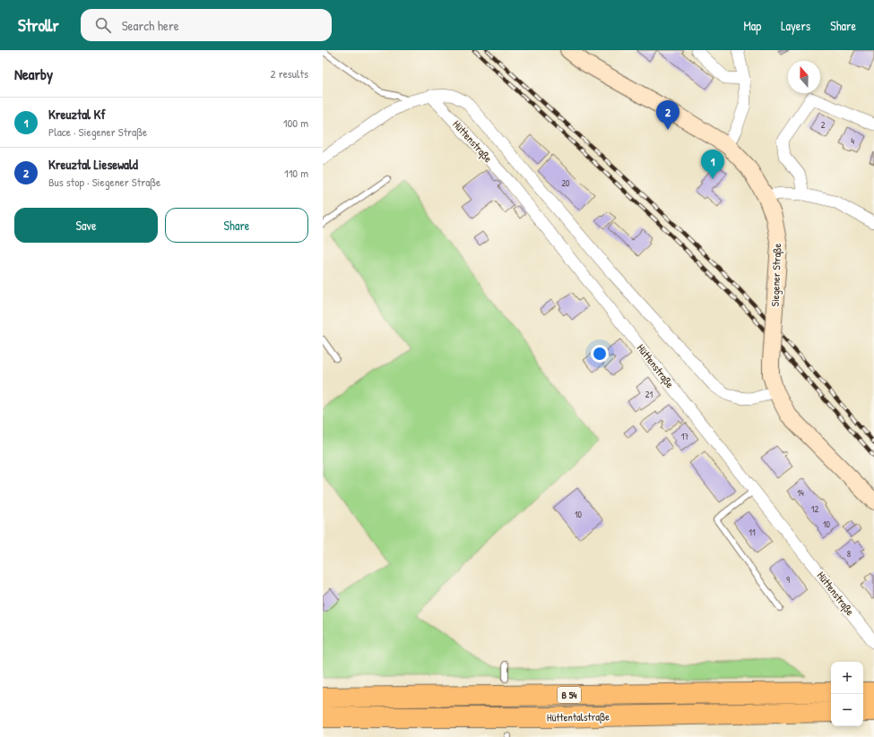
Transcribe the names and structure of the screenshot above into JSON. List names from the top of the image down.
{
  "streets": {
    "highway": ["B 54", "Hüttentalstraße"],
    "main road": ["Siegener Straße"],
    "street": ["Hüttenstraße"]
  },
  "crossings": [
    ["Hüttenstraße", "Siegener Straße"]
  ],
  "house_numbers": [
    "2",
    "4",
    "20",
    "21",
    "17",
    "14",
    "12",
    "10",
    "10",
    "11",
    "8",
    "9"
  ],
  "north": "top",
  "page": {
    "header": "Strollr",
    "search": "Search here",
    "nav": ["Map", "Layers", "Share"],
    "heading": ["Nearby", "2 results"],
    "list": [
      {
        "mark": "1",
        "name": "Kreuztal Kf",
        "note": "Place · Siegener Straße",
        "value": "100 m"
      },
      {
        "mark": "2",
        "name": "Kreuztal Liesewald",
        "note": "Bus stop · Siegener Straße",
        "value": "110 m"
      }
    ],
    "pins": ["2", "1"],
    "buttons": ["Save", "Share"],
    "map_buttons": ["+", "−"]
  }
}
